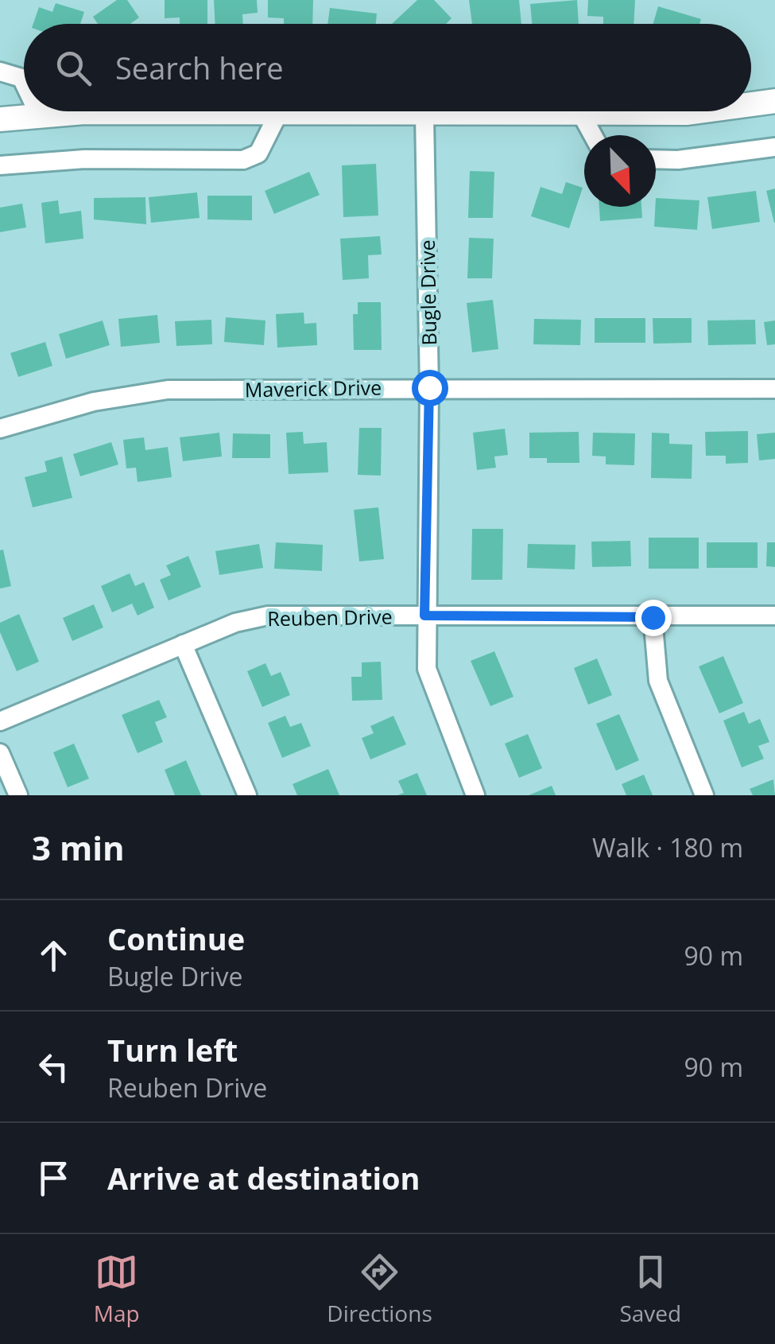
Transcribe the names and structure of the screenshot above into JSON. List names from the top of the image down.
{
  "streets": {
    "street": ["Bugle Drive", "Maverick Drive", "Reuben Drive"]
  },
  "crossings": [
    ["Bugle Drive", "Maverick Drive"],
    ["Bugle Drive", "Reuben Drive"]
  ],
  "north": "bottom right",
  "page": {
    "search": "Search here",
    "heading": ["3 min", "Walk · 180 m"],
    "list": [
      ["Continue", "Bugle Drive", "90 m"],
      ["Turn left", "Reuben Drive", "90 m"],
      "Arrive at destination"
    ],
    "nav": ["Map", "Directions", "Saved"]
  }
}
